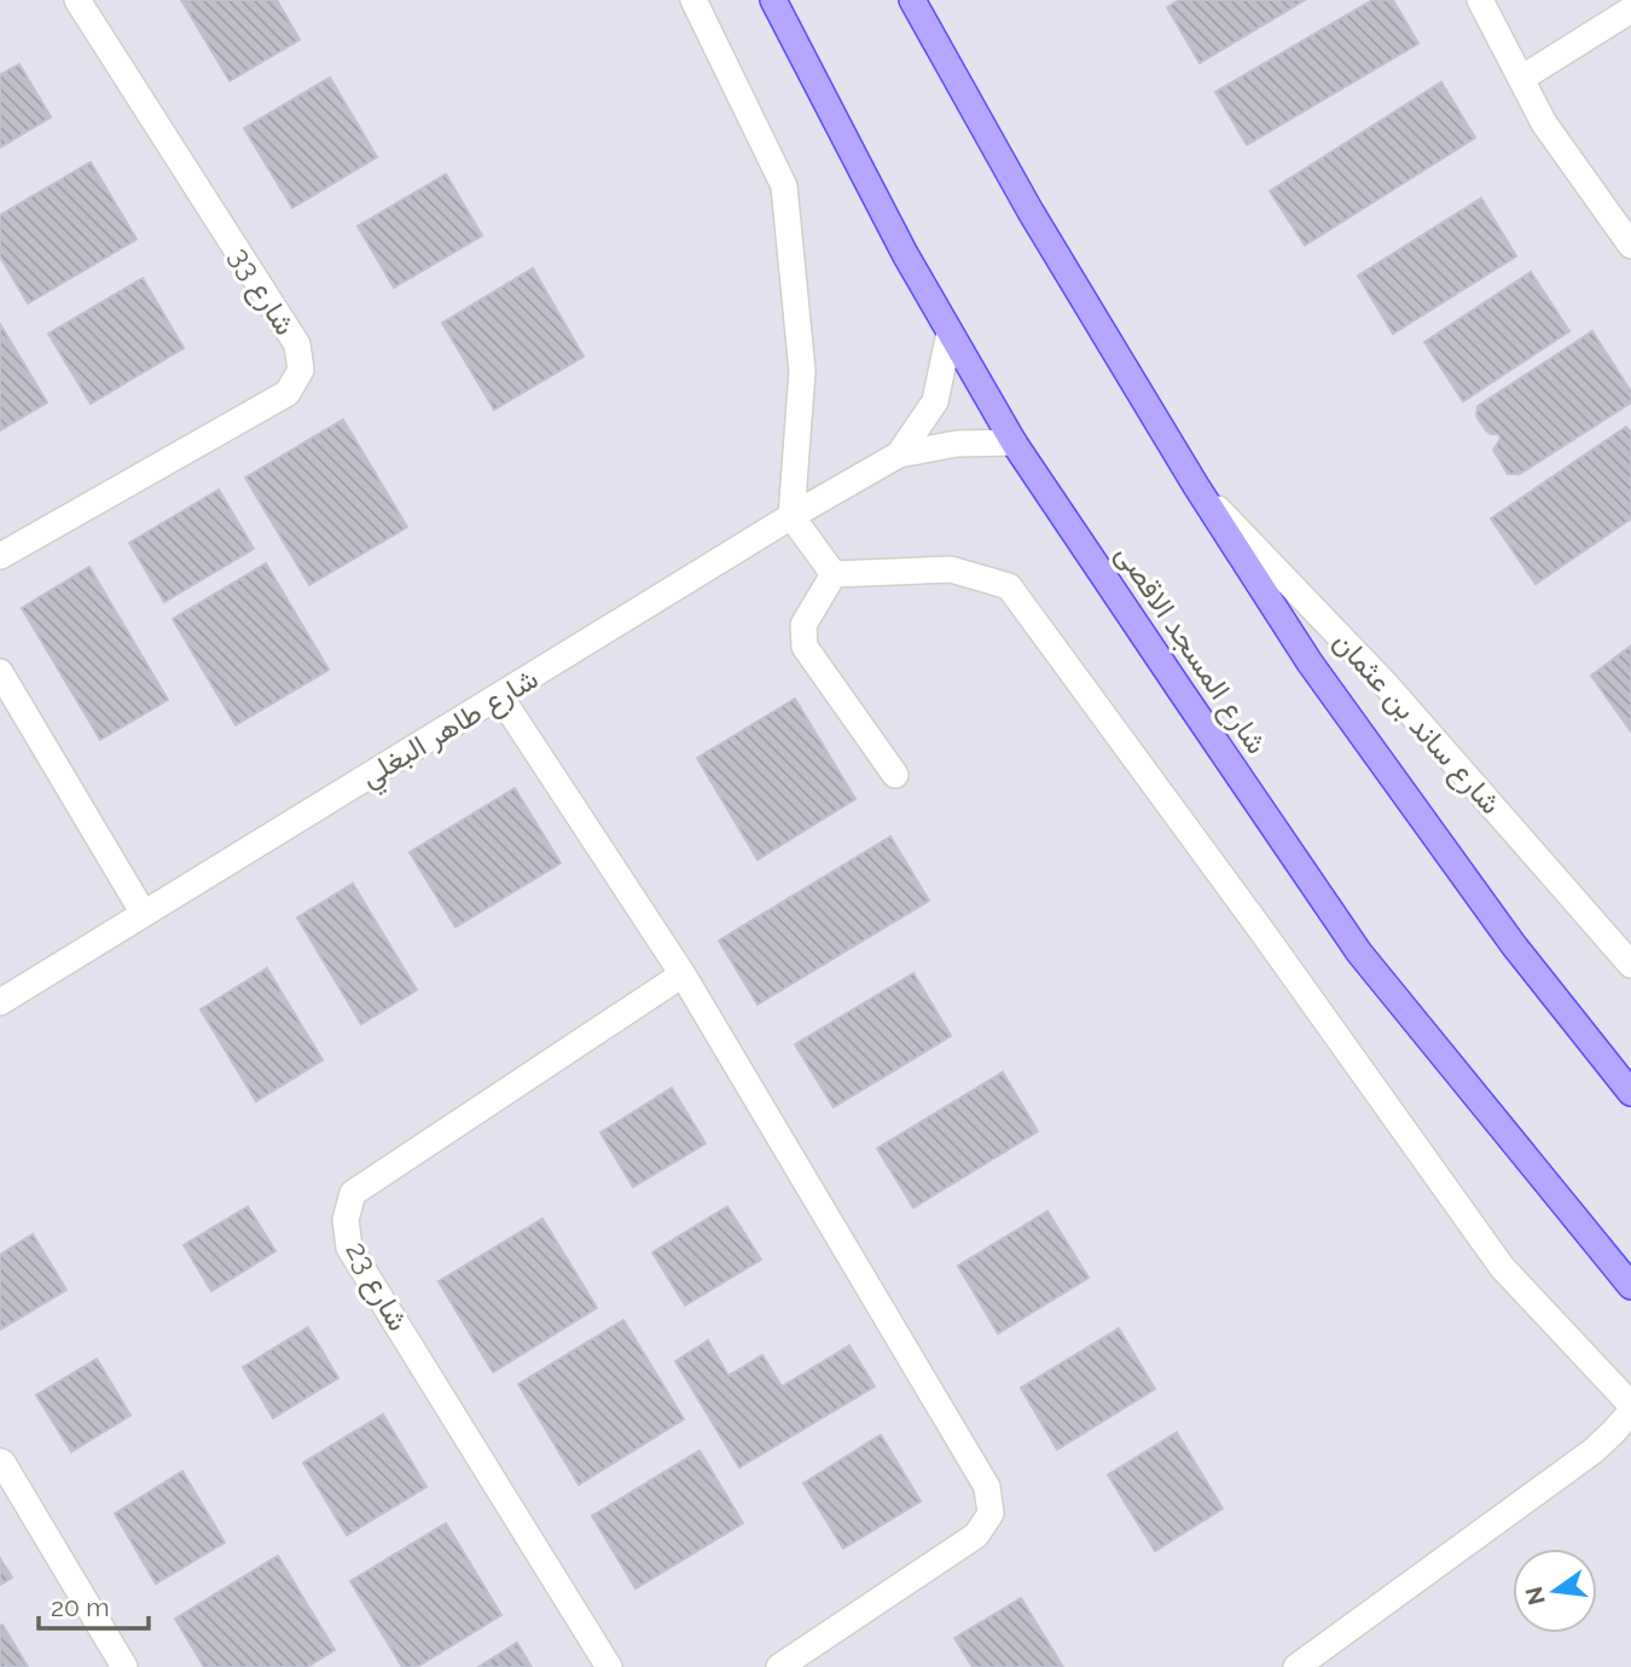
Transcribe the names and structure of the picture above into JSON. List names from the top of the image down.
{
  "streets": {
    "main road": ["شارع المسجد الاقصى"],
    "street": [
      "شارع 33",
      "شارع ساند بن عثمان",
      "شارع طاهر البغلي",
      "شارع 23"
    ]
  },
  "crossings": [
    ["شارع المسجد الاقصى", "شارع طاهر البغلي"]
  ],
  "scale_bar": "20 m",
  "north": "left"
}
